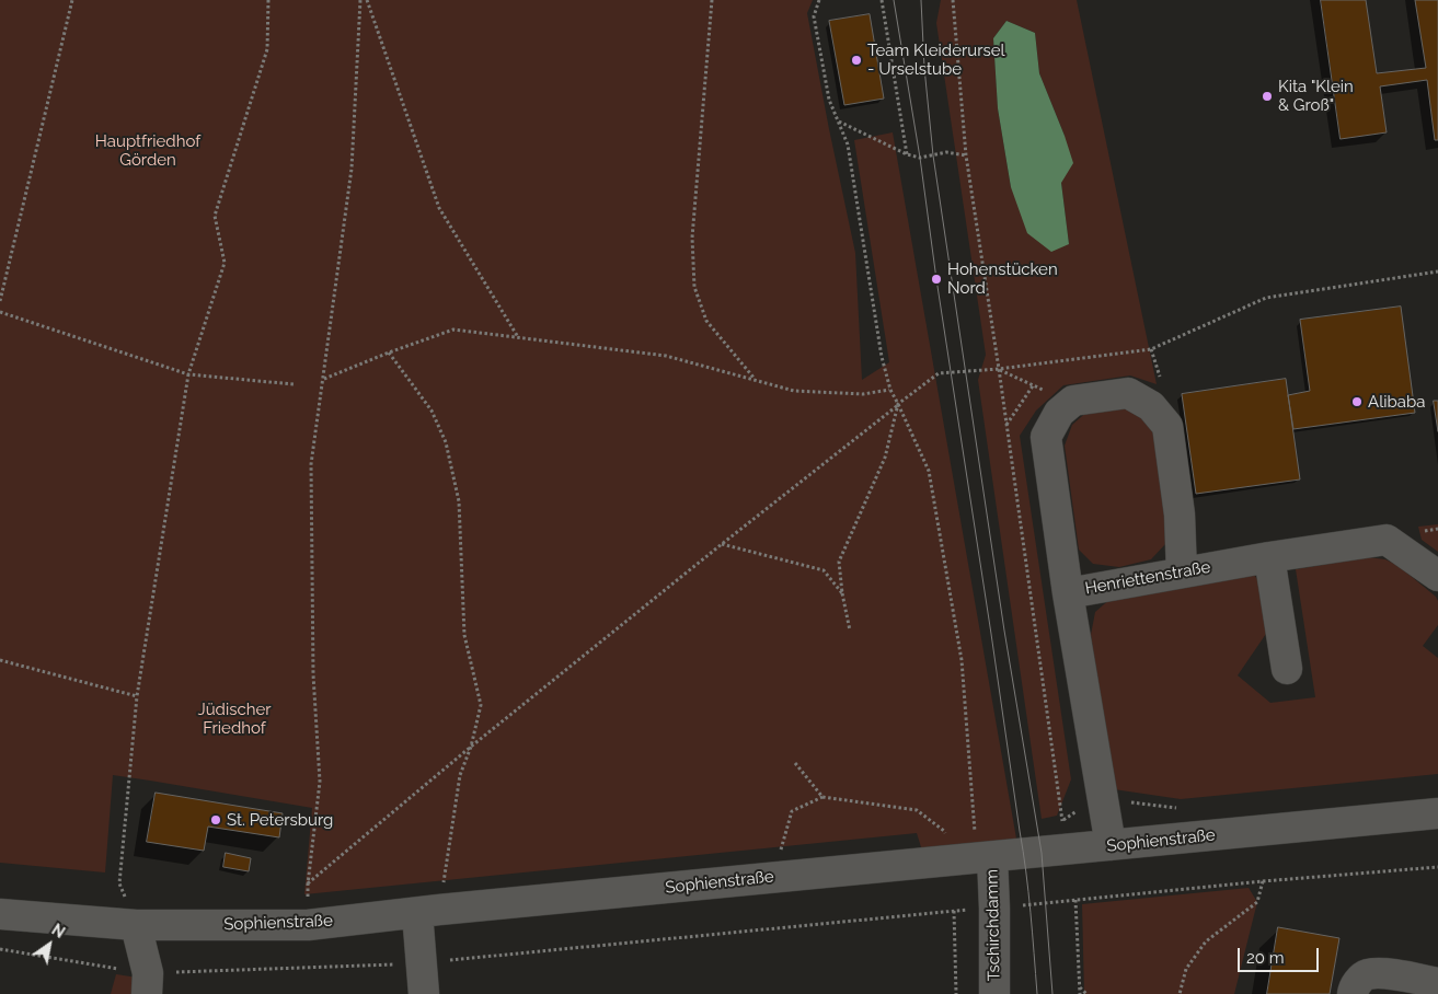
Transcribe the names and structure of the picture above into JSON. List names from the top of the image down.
{
  "streets": {
    "street": ["Henriettenstraße", "Sophienstraße", "Tschirchdamm"]
  },
  "crossings": [
    ["Henriettenstraße", "Sophienstraße"],
    ["Sophienstraße", "Tschirchdamm"]
  ],
  "parks": ["Hauptfriedhof Görden", "Jüdischer Friedhof"],
  "places": [
    "Team Kleiderursel - Urselstube",
    "Kita \"Klein & Groß\"",
    "Hohenstücken Nord",
    "Alibaba",
    "St. Petersburg"
  ],
  "scale_bar": "20 m",
  "north": "top right"
}
